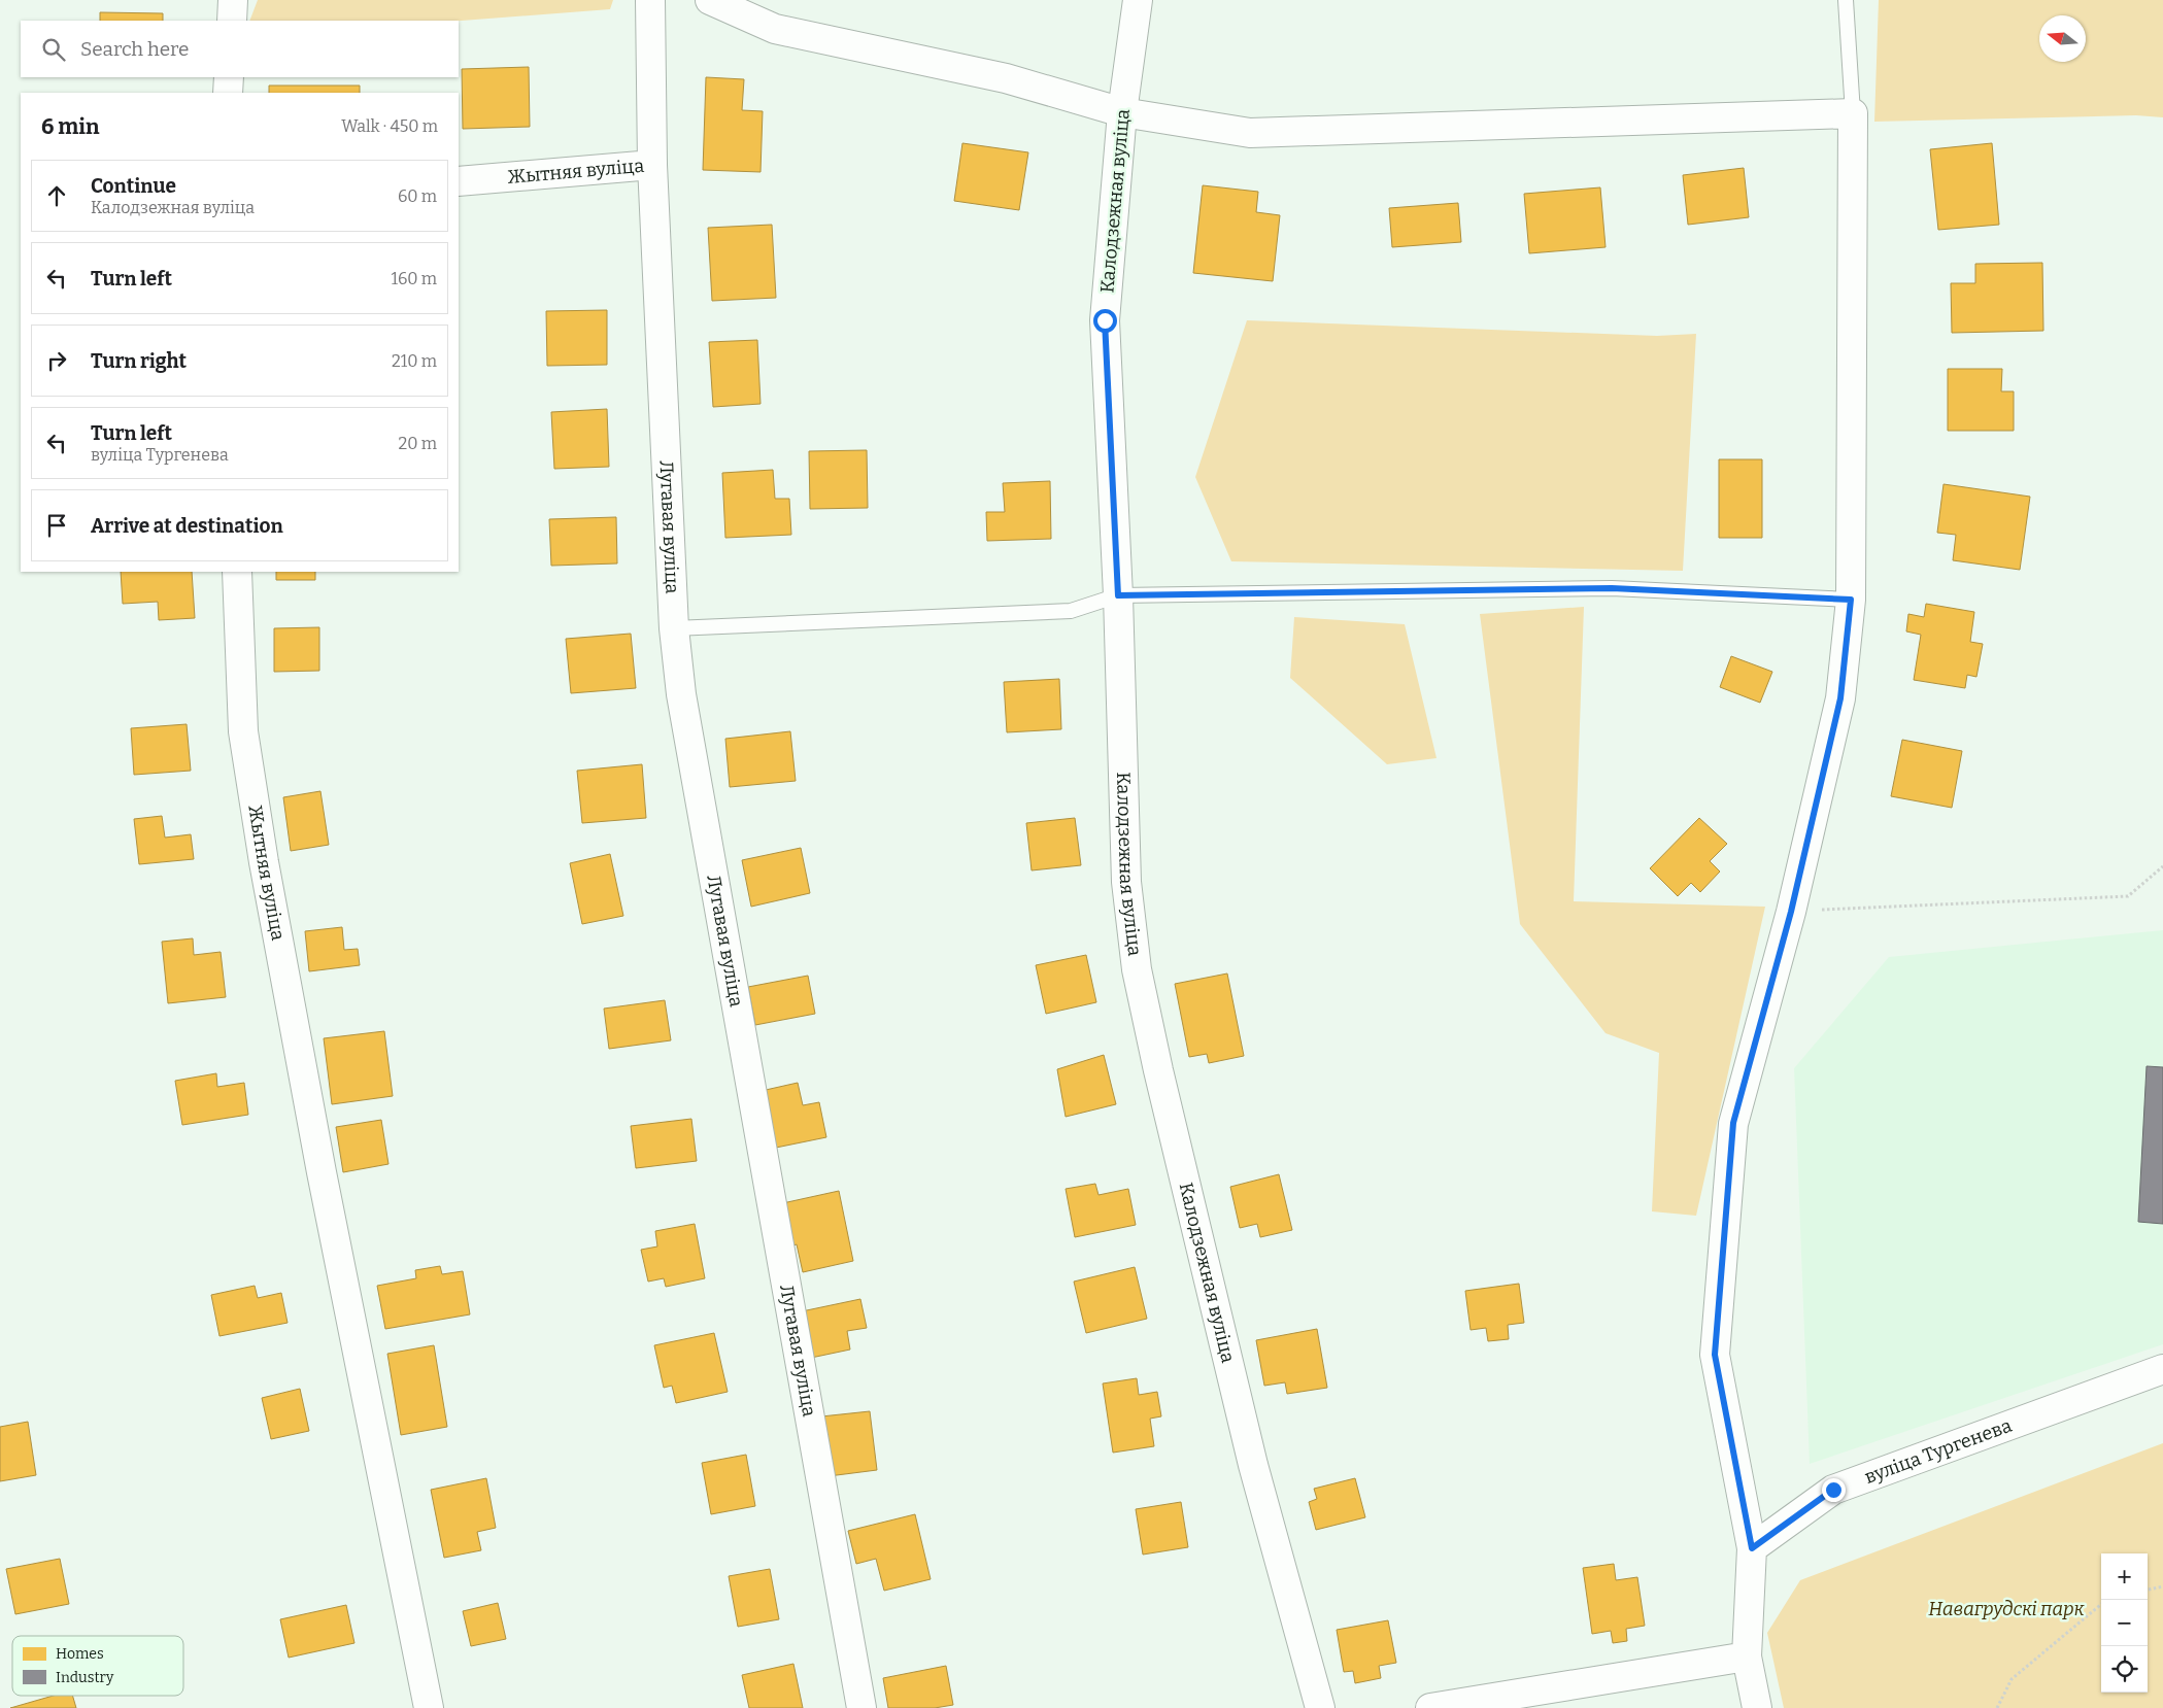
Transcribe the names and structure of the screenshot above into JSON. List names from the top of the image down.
{
  "streets": {
    "street": [
      "Жытняя вуліца",
      "Калодзежная вуліца",
      "Лугавая вуліца",
      "вуліца Тургенева"
    ]
  },
  "crossings": [
    ["Жытняя вуліца", "Лугавая вуліца"]
  ],
  "parks": ["Навагрудскі парк"],
  "legend": ["Homes", "Industry"],
  "north": "left",
  "page": {
    "search": "Search here",
    "heading": ["6 min", "Walk · 450 m"],
    "list": [
      ["Continue", "Калодзежная вуліца", "60 m"],
      ["Turn left", "160 m"],
      ["Turn right", "210 m"],
      ["Turn left", "вуліца Тургенева", "20 m"],
      "Arrive at destination"
    ],
    "map_buttons": ["+", "−"]
  }
}
